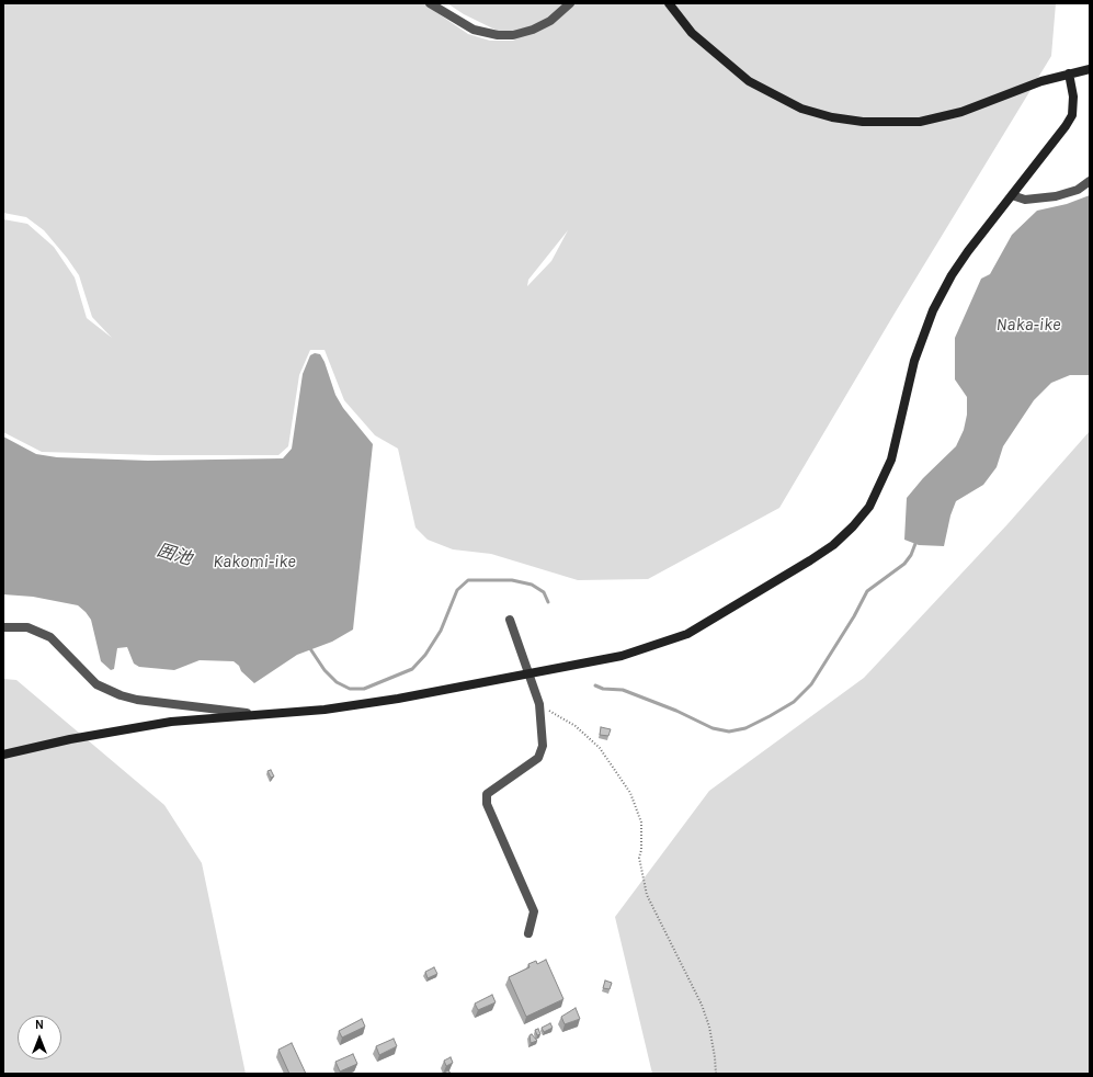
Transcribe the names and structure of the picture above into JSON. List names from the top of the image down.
{
  "water": ["Naka-ike", "囲池", "Kakomi-ike"],
  "north": "top"
}
